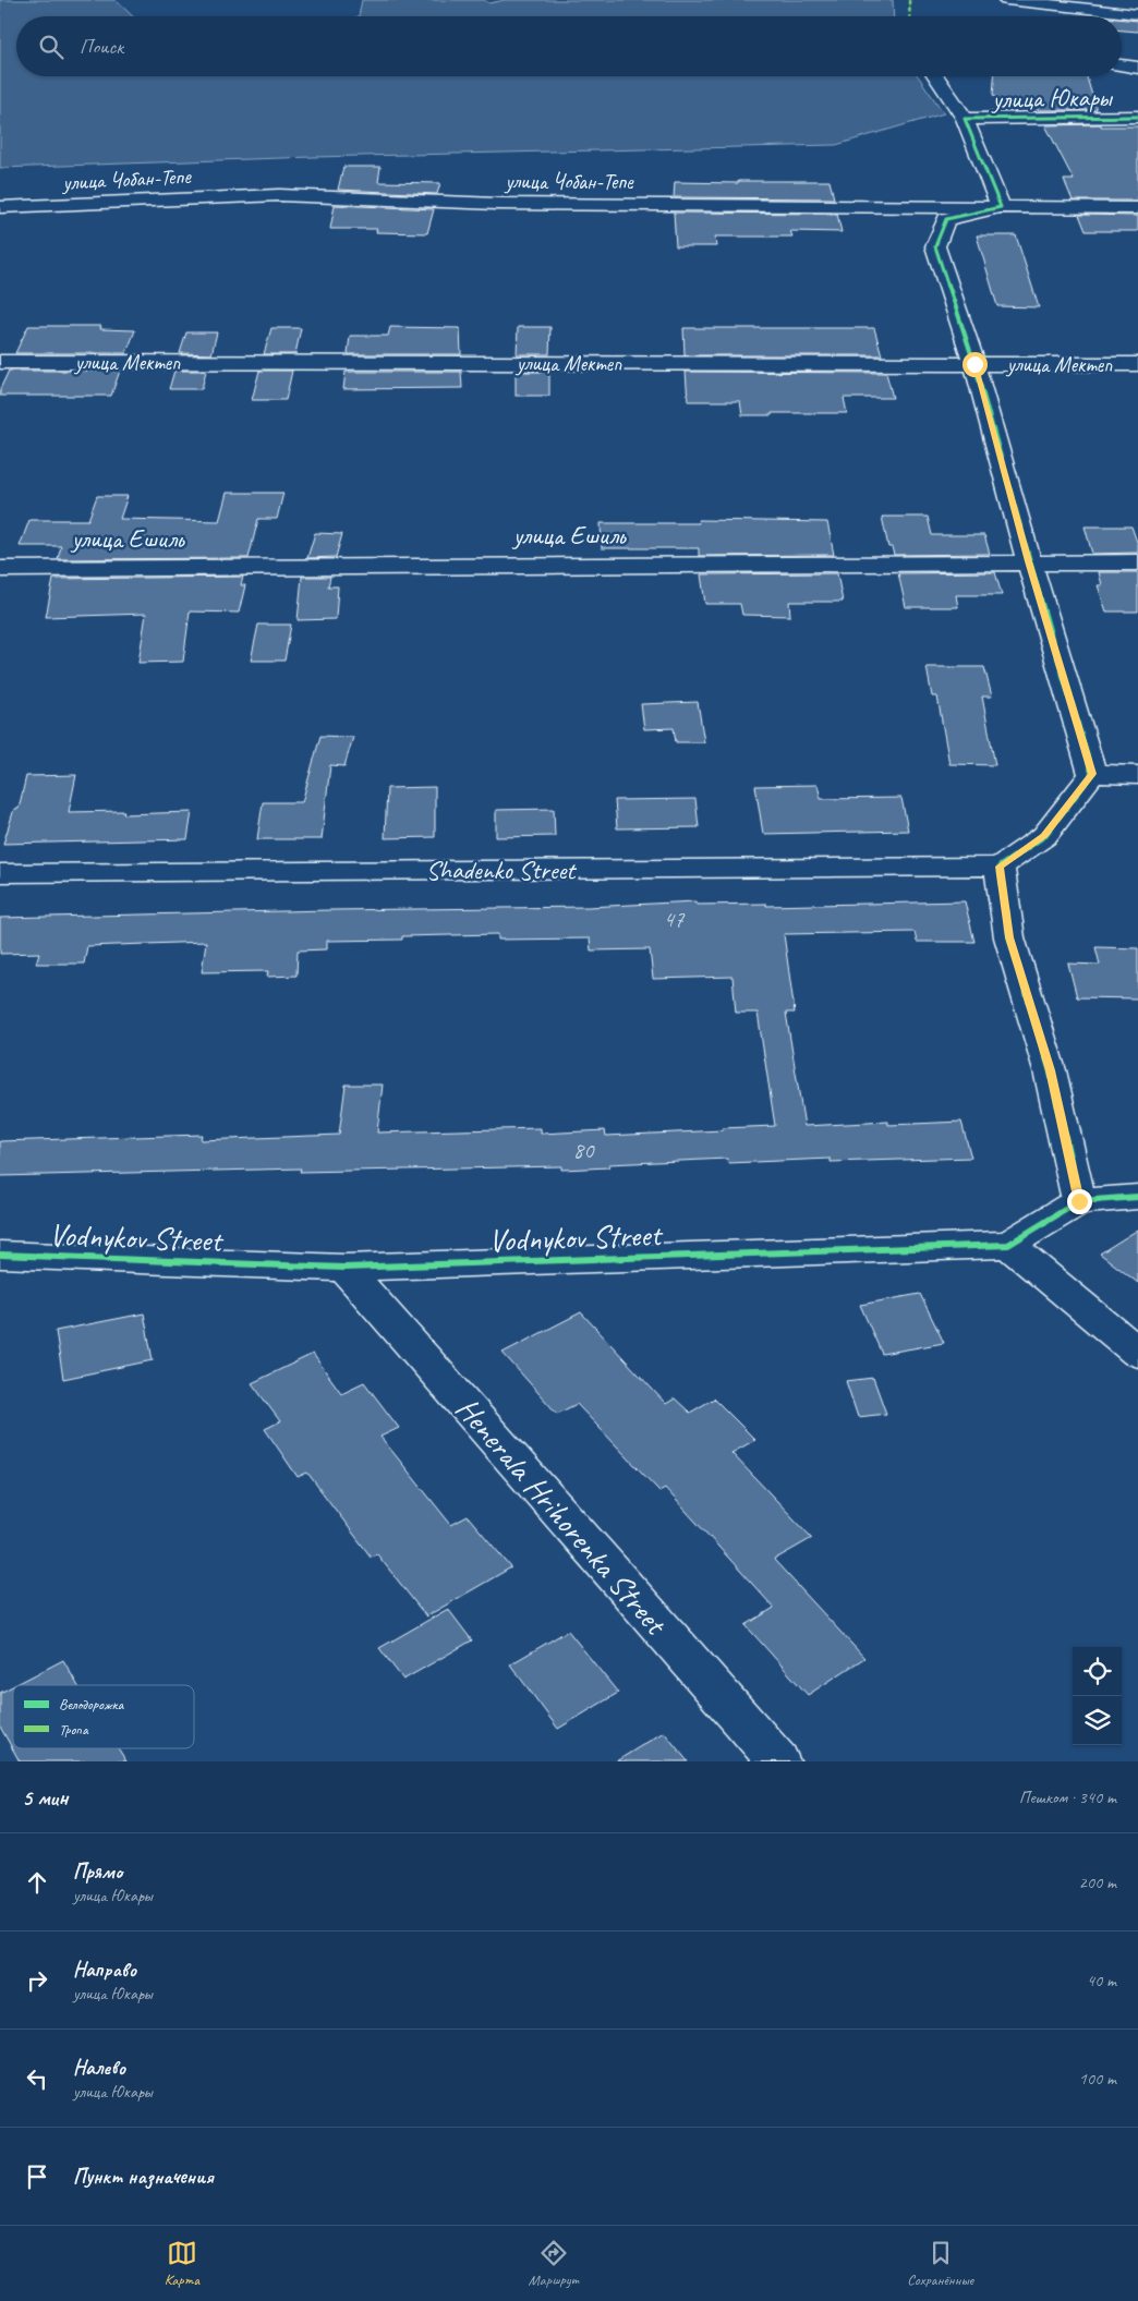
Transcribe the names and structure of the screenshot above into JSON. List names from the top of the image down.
{
  "streets": {
    "street": [
      "улица Юкары",
      "улица Чобан-Тепе",
      "улица Мектеп",
      "улица Ешиль",
      "Shadenko Street",
      "Vodnykov Street",
      "Henerala Hrihorenka Street"
    ]
  },
  "crossings": [
    ["улица Юкары", "улица Чобан-Тепе"],
    ["Vodnykov Street", "Henerala Hrihorenka Street"]
  ],
  "house_numbers": ["47", "80"],
  "legend": ["Велодорожка", "Тропа"],
  "page": {
    "search": "Поиск",
    "heading": ["5 мин", "Пешком · 340 m"],
    "list": [
      ["Прямо", "улица Юкары", "200 m"],
      ["Направо", "улица Юкары", "40 m"],
      ["Налево", "улица Юкары", "100 m"],
      "Пункт назначения"
    ],
    "nav": ["Карта", "Маршрут", "Сохранённые"]
  }
}
